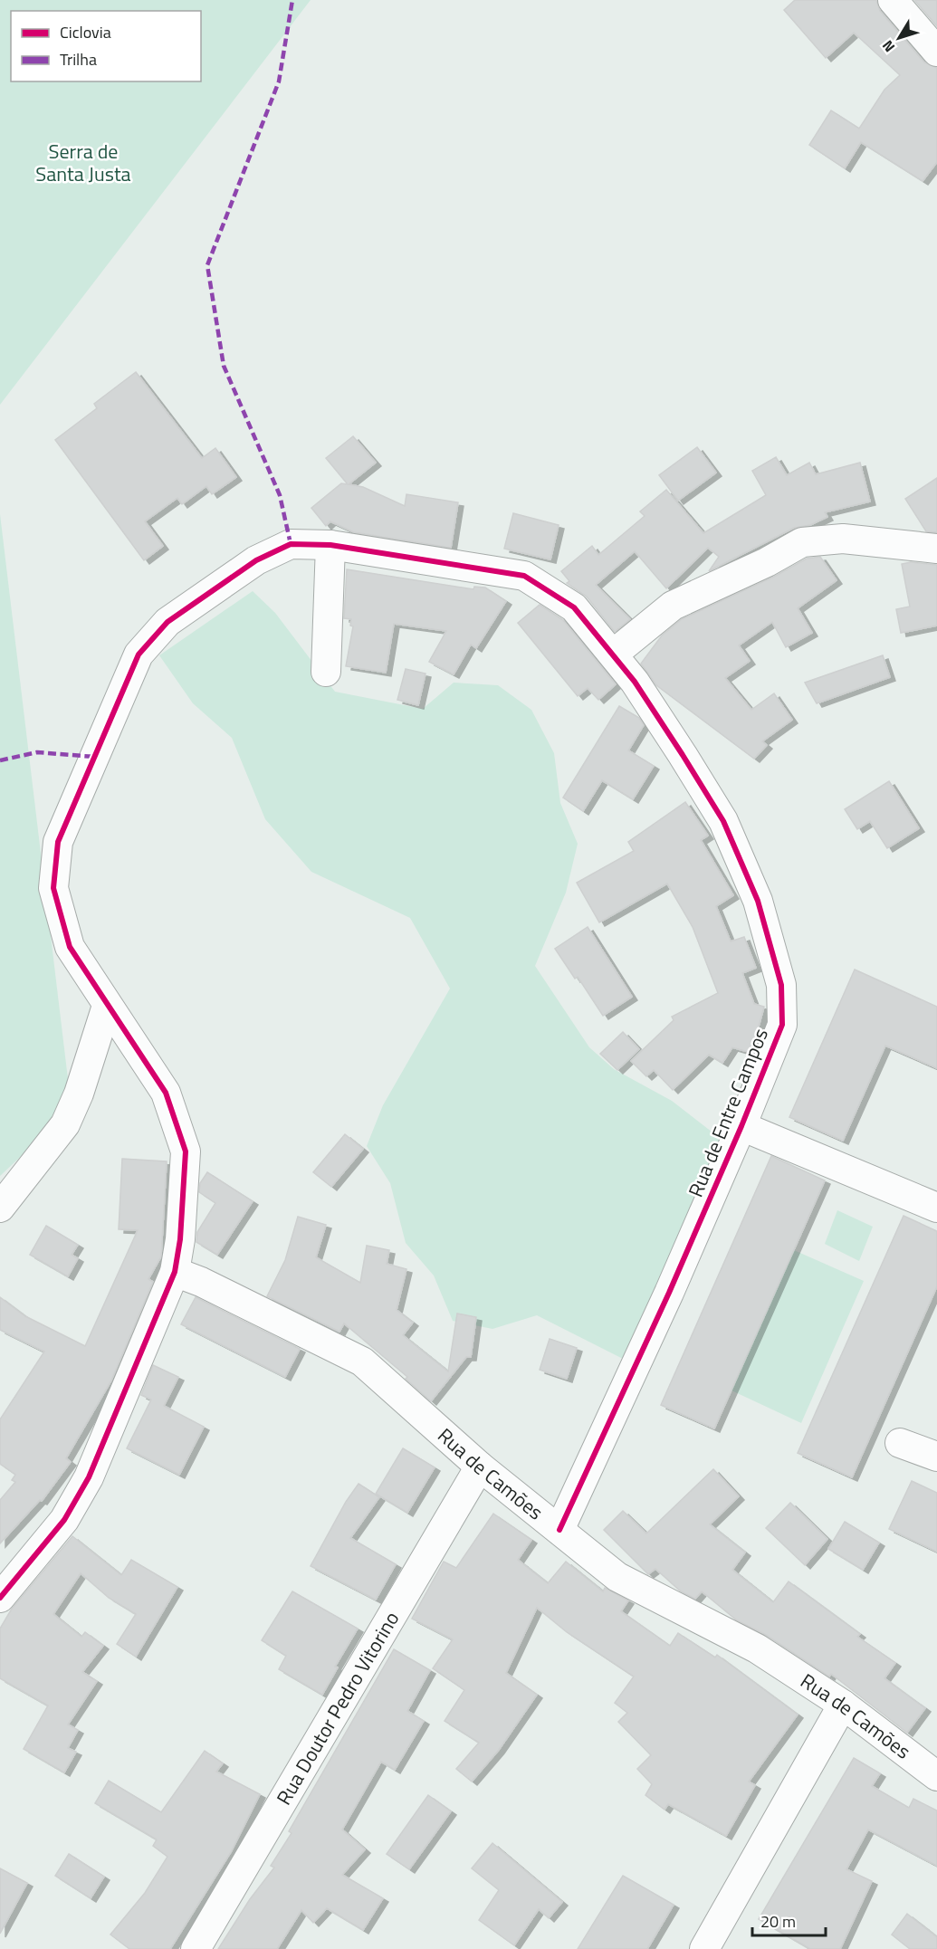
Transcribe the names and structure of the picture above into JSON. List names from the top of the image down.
{
  "streets": {
    "street": ["Rua de Entre Campos", "Rua de Camões", "Rua Doutor Pedro Vitorino"]
  },
  "crossings": [
    ["Rua de Entre Campos", "Rua de Camões"],
    ["Rua de Camões", "Rua Doutor Pedro Vitorino"]
  ],
  "parks": ["Serra de Santa Justa"],
  "legend": ["Ciclovia", "Trilha"],
  "scale_bar": "20 m",
  "north": "bottom left"
}
